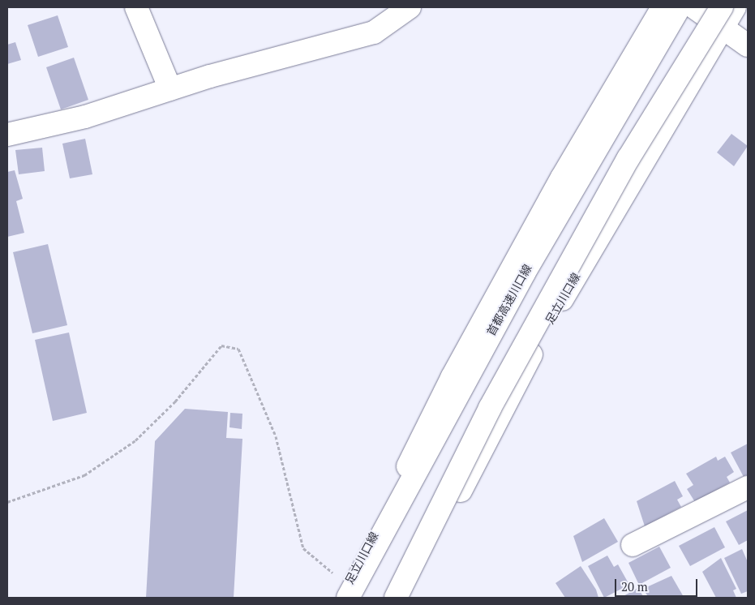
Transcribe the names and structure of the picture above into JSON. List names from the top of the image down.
{
  "streets": {
    "main road": ["足立川口線", "首都高速川口線"]
  },
  "crossings": [
    ["足立川口線", "首都高速川口線"]
  ],
  "scale_bar": "20 m"
}
